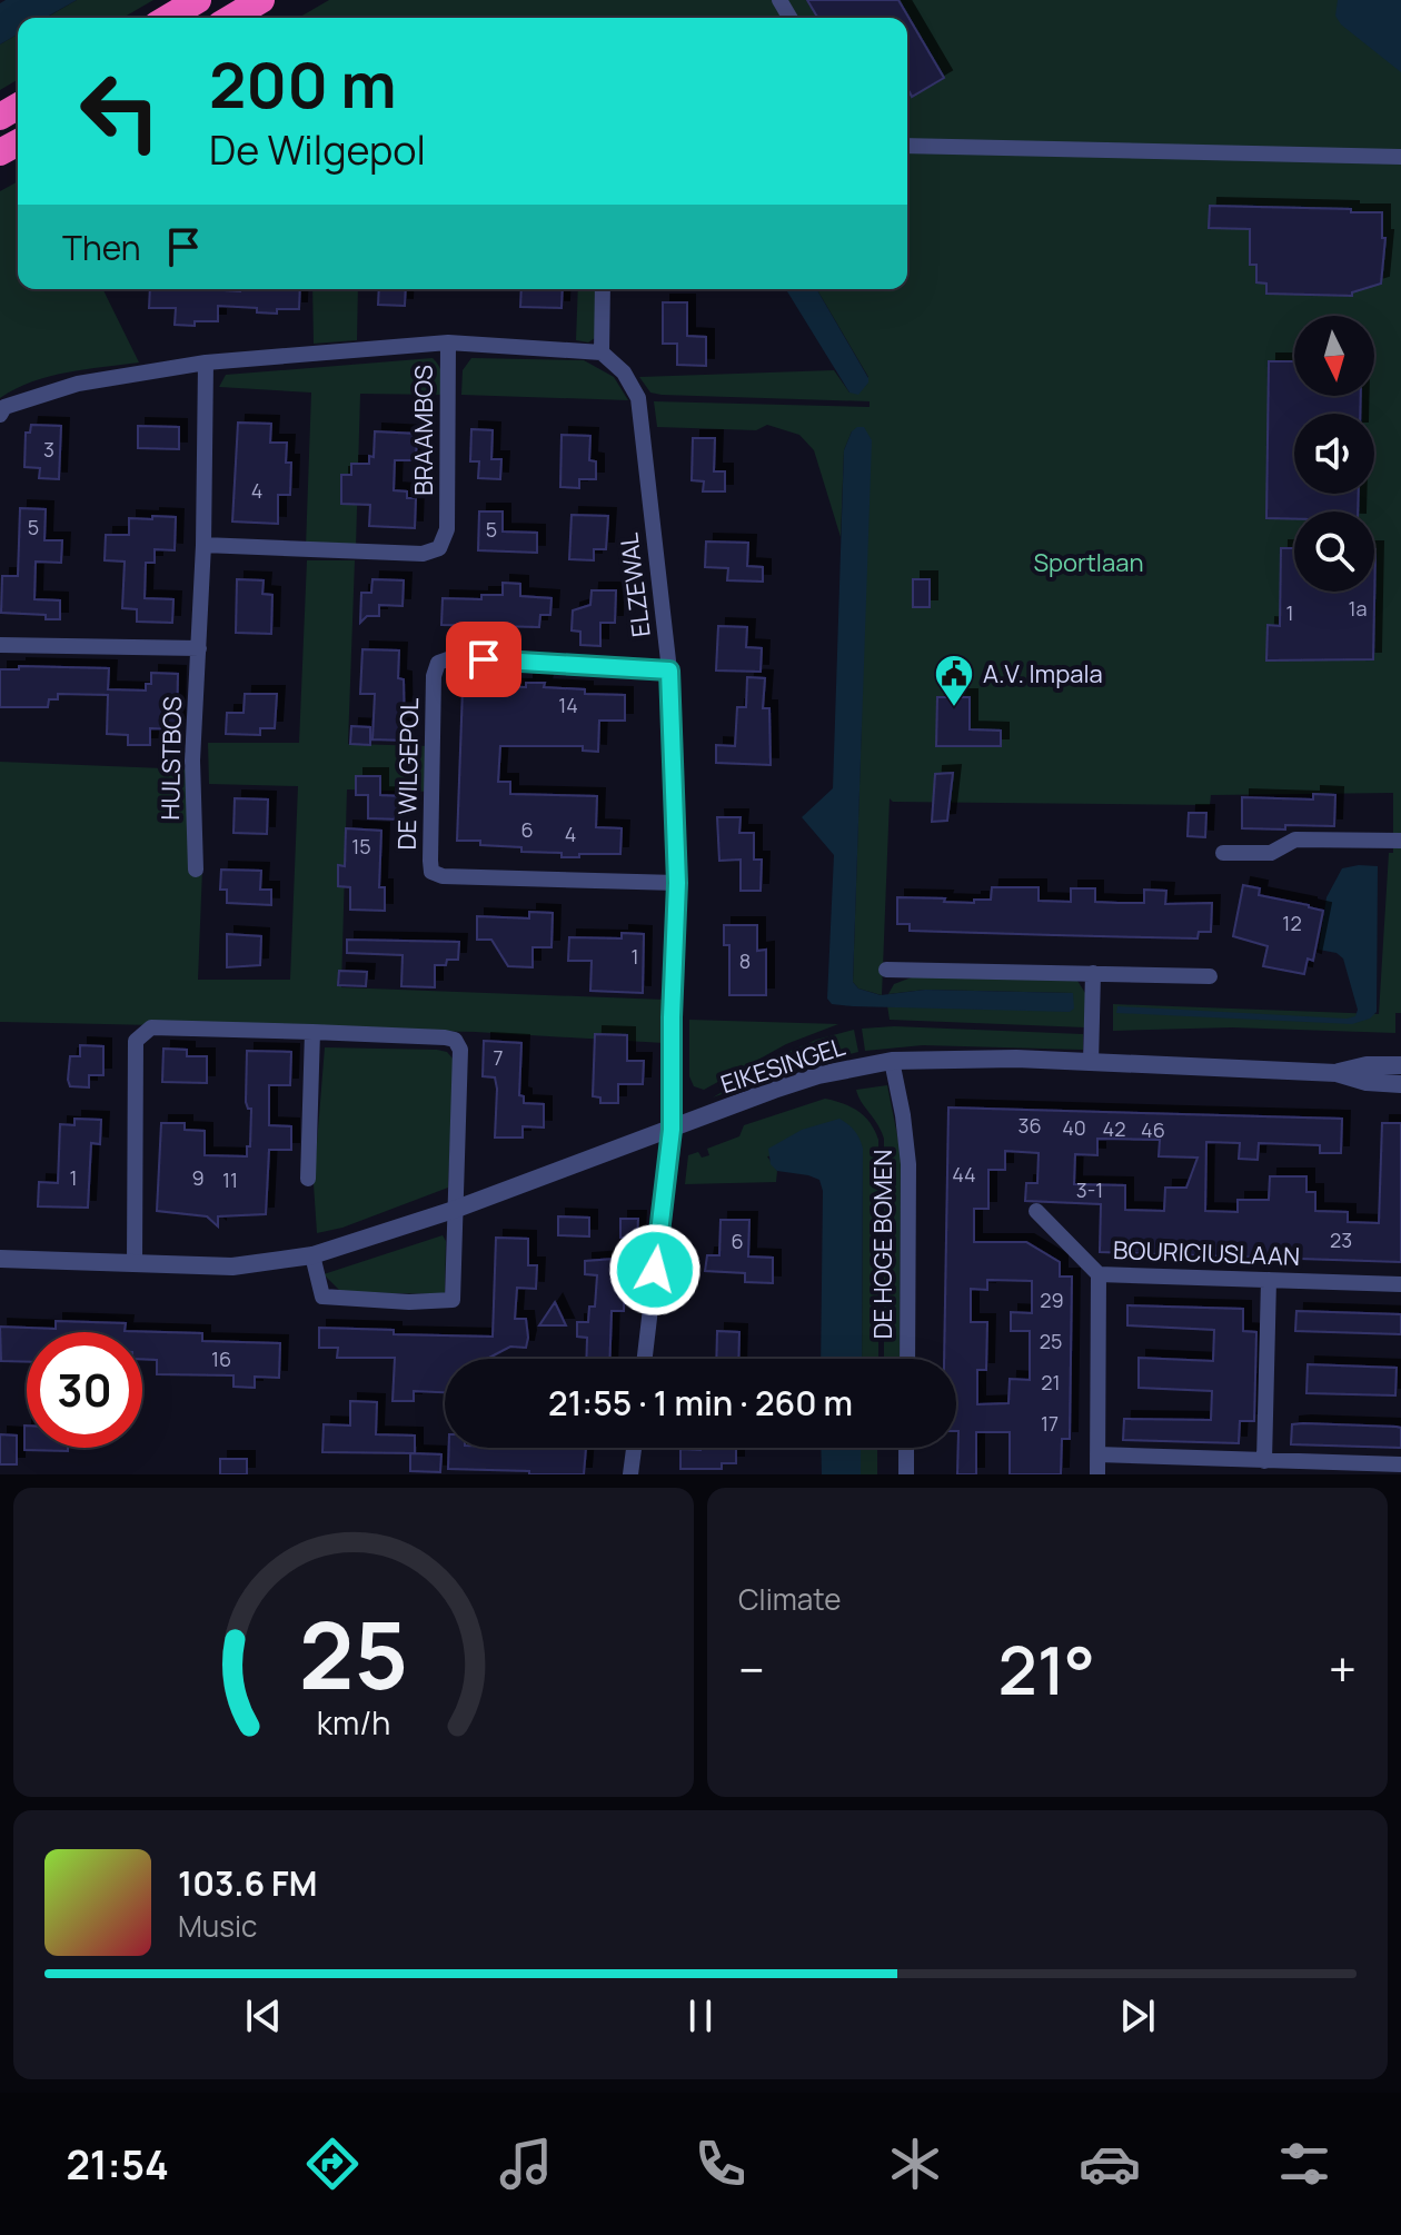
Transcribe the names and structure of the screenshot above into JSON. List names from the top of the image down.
{
  "streets": {
    "street": [
      "BRAAMBOS",
      "ELZEWAL",
      "HULSTBOS",
      "DE WILGEPOL",
      "EIKESINGEL",
      "DE HOGE BOMEN",
      "BOURICIUSLAAN"
    ]
  },
  "crossings": [
    ["BRAAMBOS", "HULSTBOS"],
    ["ELZEWAL", "DE WILGEPOL"],
    ["ELZEWAL", "EIKESINGEL"],
    ["EIKESINGEL", "DE HOGE BOMEN"]
  ],
  "parks": ["Sportlaan"],
  "places": {
    "public building": ["A.V. Impala"]
  },
  "house_numbers": [
    "3",
    "4",
    "5",
    "5",
    "1a",
    "1",
    "14",
    "6",
    "4",
    "15",
    "12",
    "1",
    "8",
    "7",
    "36",
    "40",
    "42",
    "46",
    "44",
    "1",
    "9",
    "11",
    "3-1",
    "23",
    "6",
    "29",
    "25",
    "16",
    "21",
    "17"
  ],
  "north": "bottom",
  "page": {
    "turn": ["200 m", "De Wilgepol"],
    "then": "Then",
    "limit": "30",
    "trip": "21:55 · 1 min · 260 m",
    "tile": "Climate",
    "heat": ["−", "21°", "+"],
    "song": ["103.6 FM", "Music"],
    "tabs": "21:54",
    "gauge": ["25", "km/h"]
  }
}
